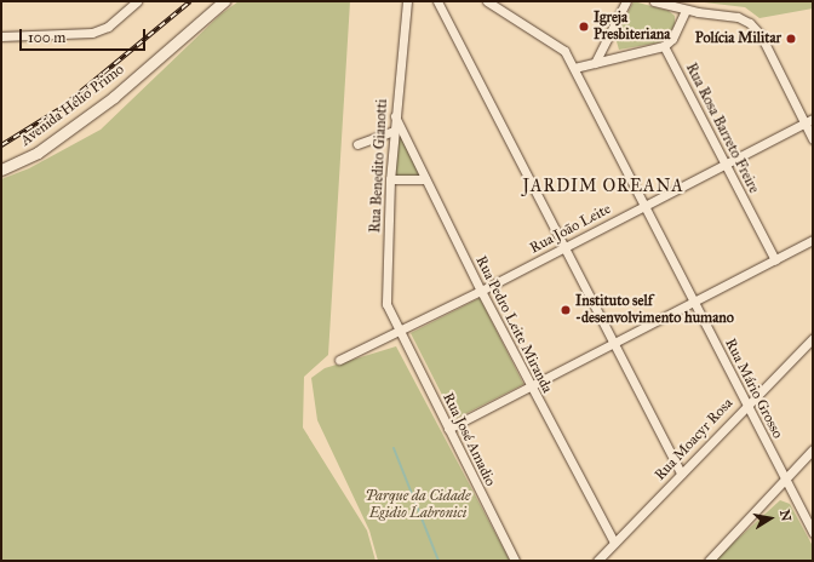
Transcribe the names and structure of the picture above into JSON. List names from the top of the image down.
{
  "streets": {
    "street": [
      "Avenida Hélio Primo",
      "Rua Rosa Barreto Freire",
      "Rua Benedito Gianotti",
      "Rua João Leite",
      "Rua Pedro Leite Miranda",
      "Rua Mário Grosso",
      "Rua José Amadio",
      "Rua Moacyr Rosa"
    ]
  },
  "crossings": [
    ["Rua Rosa Barreto Freire", "Rua João Leite"],
    ["Rua Benedito Gianotti", "Rua João Leite"],
    ["Rua Benedito Gianotti", "Rua Pedro Leite Miranda"],
    ["Rua Benedito Gianotti", "Rua José Amadio"],
    ["Rua João Leite", "Rua Pedro Leite Miranda"],
    ["Rua João Leite", "Rua Mário Grosso"],
    ["Rua João Leite", "Rua José Amadio"],
    ["Rua Pedro Leite Miranda", "Rua Moacyr Rosa"],
    ["Rua Mário Grosso", "Rua Moacyr Rosa"]
  ],
  "districts": ["JARDIM OREANA"],
  "parks": ["Parque da Cidade Egidio Labronici"],
  "places": ["Igreja Presbiteriana", "Polícia Militar", "Instituto self -desenvolvimento humano"],
  "scale_bar": "100 m",
  "north": "right"
}
